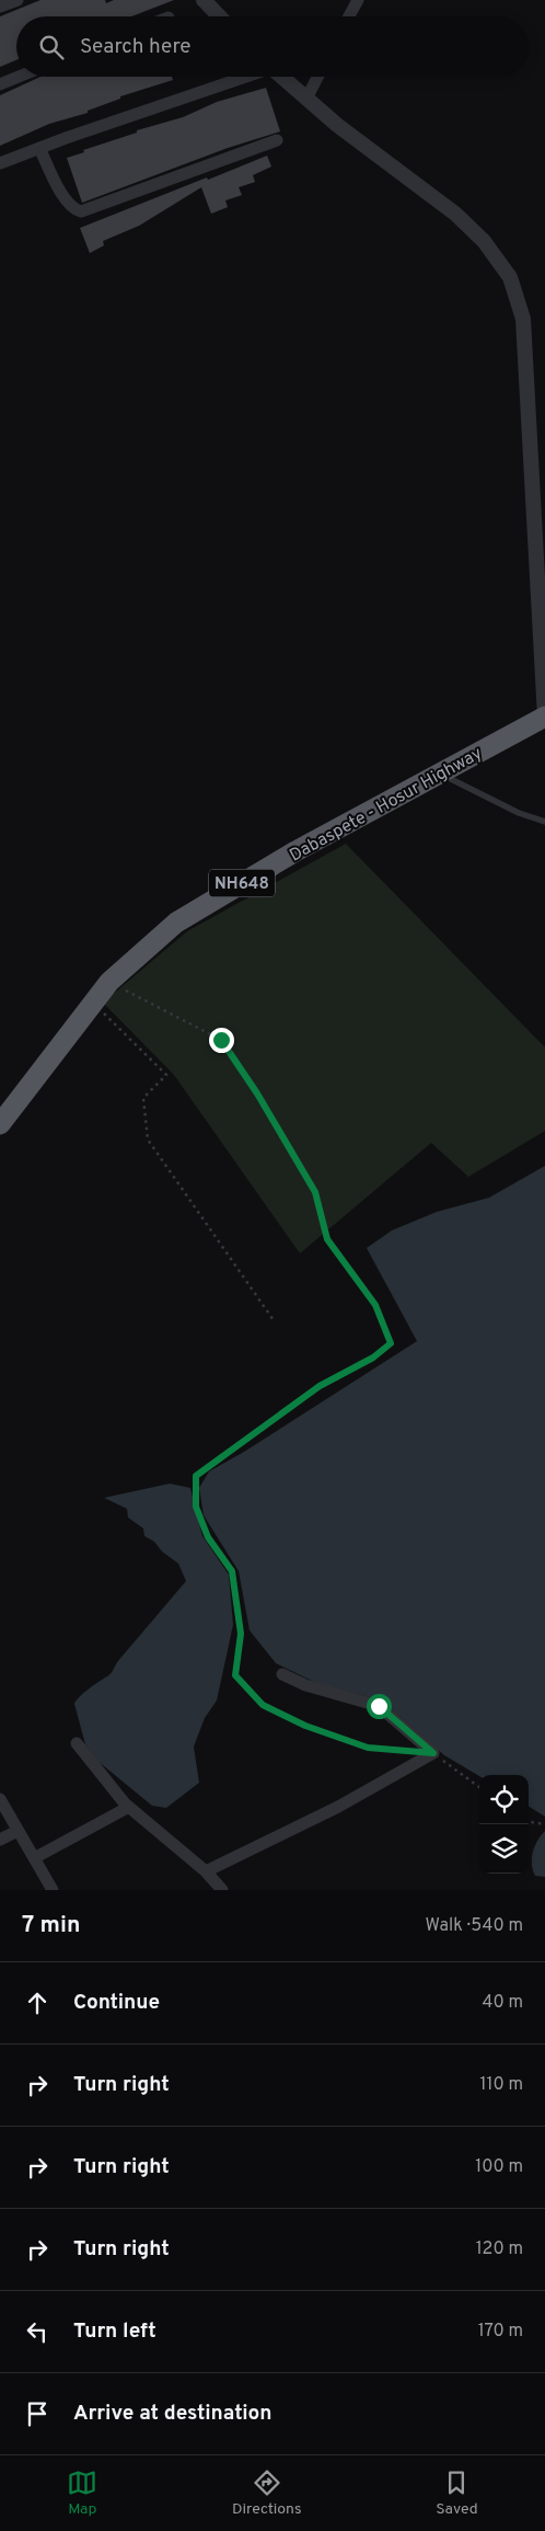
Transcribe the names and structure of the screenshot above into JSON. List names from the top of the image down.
{
  "streets": {
    "highway": ["Dabaspete - Hosur Highway", "NH648"]
  },
  "page": {
    "search": "Search here",
    "heading": ["7 min", "Walk · 540 m"],
    "list": [
      ["Continue", "40 m"],
      ["Turn right", "110 m"],
      ["Turn right", "100 m"],
      ["Turn right", "120 m"],
      ["Turn left", "170 m"],
      "Arrive at destination"
    ],
    "nav": ["Map", "Directions", "Saved"]
  }
}
